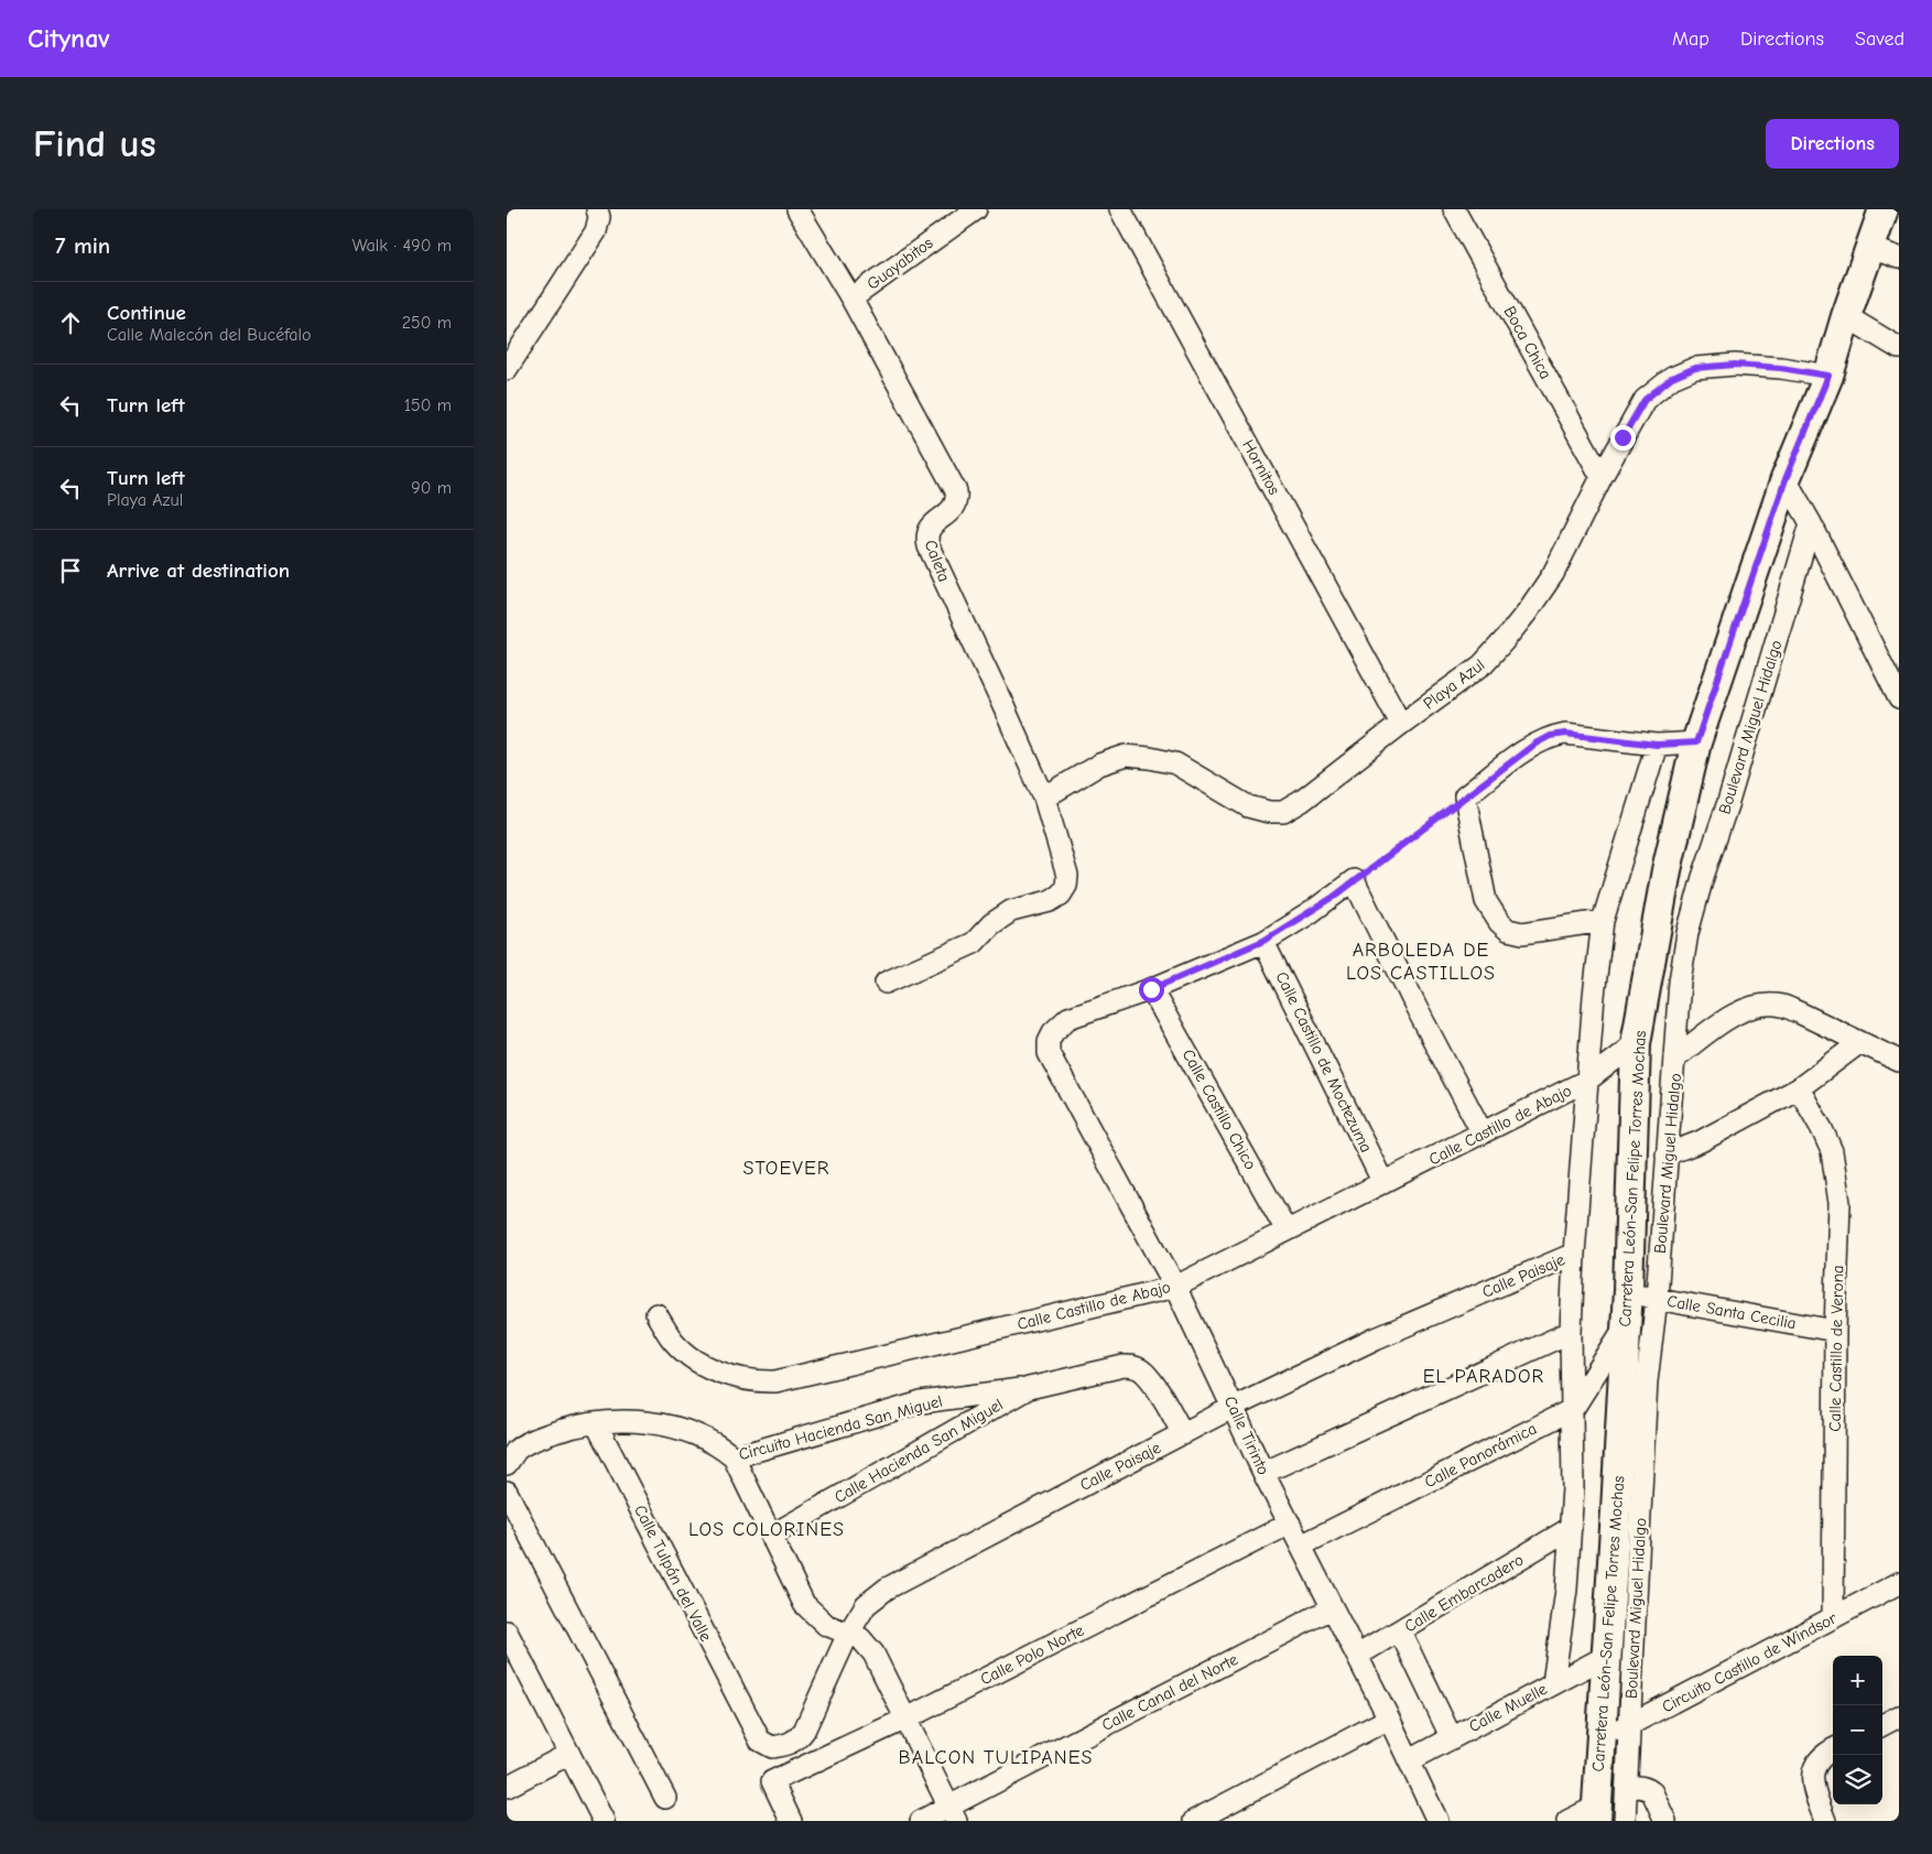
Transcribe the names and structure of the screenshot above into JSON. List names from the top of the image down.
{
  "streets": {
    "main road": ["Carretera León-San Felipe Torres Mochas"],
    "street": [
      "Guayabitos",
      "Boca Chica",
      "Hornitos",
      "Caleta",
      "Playa Azul",
      "Boulevard Miguel Hidalgo",
      "Calle Castillo de Moctezuma",
      "Calle Castillo Chico",
      "Calle Castillo de Abajo",
      "Calle Paisaje",
      "Calle Santa Cecilia",
      "Calle Castillo de Verona",
      "Circuito Hacienda San Miguel",
      "Calle Tirinto",
      "Calle Hacienda San Miguel",
      "Calle Panorámica",
      "Calle Tulpán del Valle",
      "Calle Embarcadero",
      "Calle Polo Norte",
      "Circuito Castillo de Windsor",
      "Calle Canal del Norte",
      "Calle Muelle"
    ]
  },
  "crossings": [
    ["Guayabitos", "Caleta"],
    ["Boca Chica", "Playa Azul"],
    ["Hornitos", "Playa Azul"],
    ["Caleta", "Playa Azul"],
    ["Playa Azul", "Carretera León-San Felipe Torres Mochas"],
    ["Boulevard Miguel Hidalgo", "Calle Santa Cecilia"],
    ["Boulevard Miguel Hidalgo", "Circuito Castillo de Windsor"],
    ["Calle Castillo de Moctezuma", "Calle Castillo de Abajo"],
    ["Calle Castillo Chico", "Calle Castillo de Abajo"],
    ["Calle Castillo Chico", "Calle Tirinto"],
    ["Calle Castillo de Abajo", "Carretera León-San Felipe Torres Mochas"],
    ["Calle Castillo de Abajo", "Calle Tirinto"],
    ["Carretera León-San Felipe Torres Mochas", "Calle Santa Cecilia"],
    ["Carretera León-San Felipe Torres Mochas", "Circuito Castillo de Windsor"],
    ["Carretera León-San Felipe Torres Mochas", "Calle Muelle"],
    ["Calle Paisaje", "Circuito Hacienda San Miguel"],
    ["Calle Paisaje", "Calle Tirinto"],
    ["Calle Paisaje", "Calle Tulpán del Valle"],
    ["Calle Santa Cecilia", "Calle Castillo de Verona"],
    ["Calle Castillo de Verona", "Circuito Castillo de Windsor"],
    ["Circuito Hacienda San Miguel", "Calle Hacienda San Miguel"],
    ["Circuito Hacienda San Miguel", "Calle Tulpán del Valle"],
    ["Calle Tirinto", "Calle Panorámica"],
    ["Calle Tirinto", "Calle Embarcadero"],
    ["Calle Tirinto", "Calle Polo Norte"],
    ["Calle Tirinto", "Calle Canal del Norte"],
    ["Calle Tirinto", "Calle Muelle"]
  ],
  "districts": [
    "ARBOLEDA DE LOS CASTILLOS",
    "STOEVER",
    "EL PARADOR",
    "LOS COLORINES",
    "BALCON TULIPANES"
  ],
  "page": {
    "header": "Citynav",
    "nav": ["Map", "Directions", "Saved"],
    "buttons": "Directions",
    "title": "Find us",
    "heading": ["7 min", "Walk · 490 m"],
    "list": [
      ["Continue", "Calle Malecón del Bucéfalo", "250 m"],
      ["Turn left", "150 m"],
      ["Turn left", "Playa Azul", "90 m"],
      "Arrive at destination"
    ],
    "map_buttons": ["+", "−"]
  }
}
